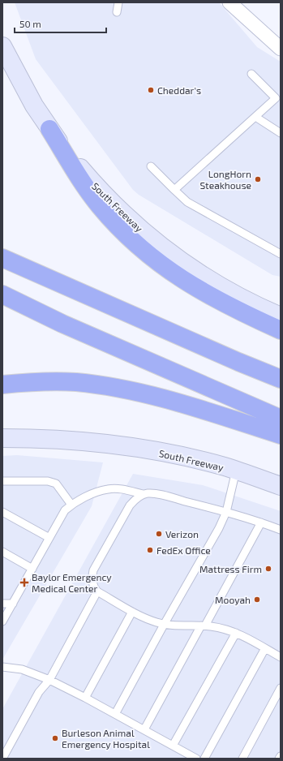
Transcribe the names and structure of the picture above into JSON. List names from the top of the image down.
{
  "streets": {
    "main road": ["South Freeway"]
  },
  "places": {
    "other": [
      "Cheddar's",
      "LongHorn Steakhouse",
      "Verizon",
      "FedEx Office",
      "Mattress Firm",
      "Mooyah",
      "Burleson Animal Emergency Hospital"
    ],
    "health": ["Baylor Emergency Medical Center"]
  },
  "scale_bar": "50 m"
}
